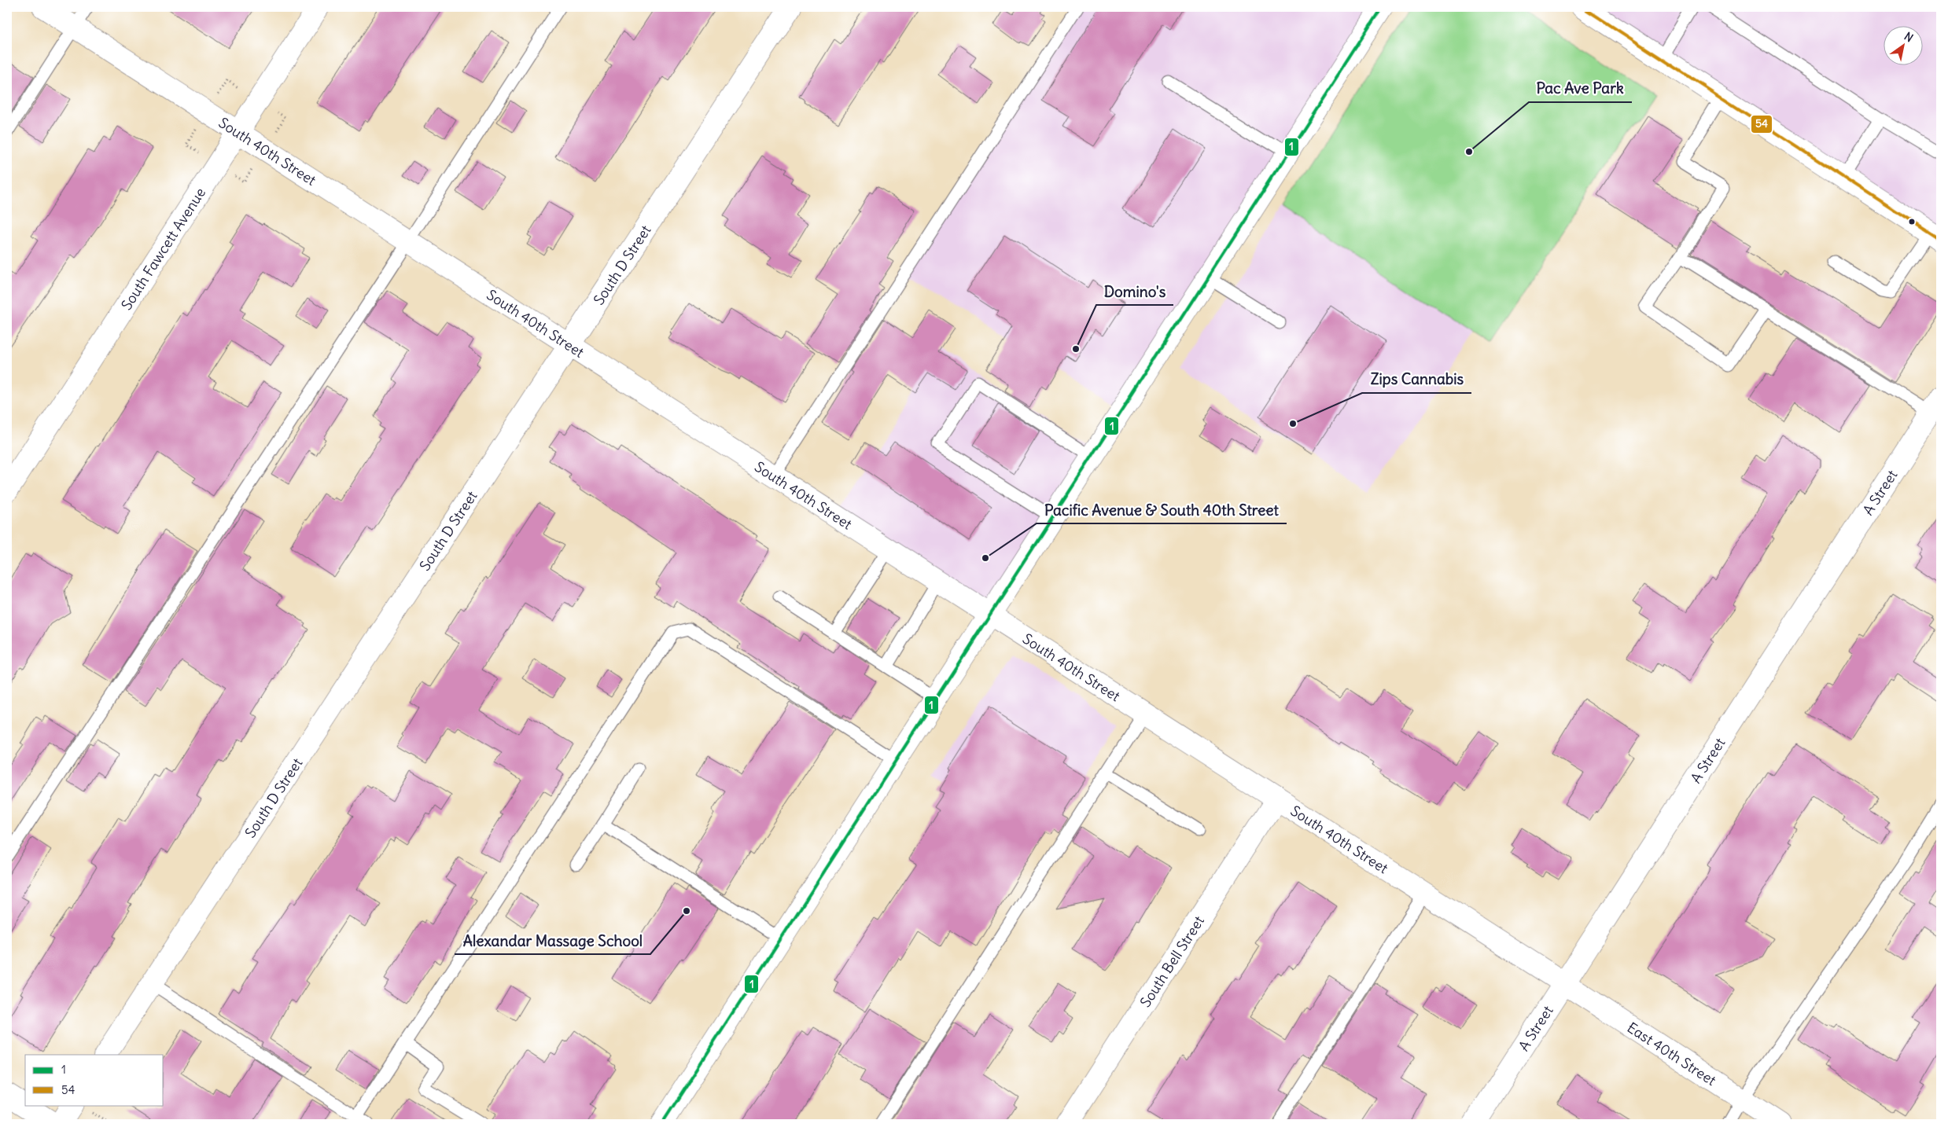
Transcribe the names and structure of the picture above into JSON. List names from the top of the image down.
{
  "streets": {
    "street": [
      "South 40th Street",
      "South Fawcett Avenue",
      "South D Street",
      "A Street",
      "South Bell Street",
      "East 40th Street"
    ]
  },
  "crossings": [
    ["South 40th Street", "South Fawcett Avenue"],
    ["South 40th Street", "South D Street"],
    ["South 40th Street", "A Street"],
    ["South 40th Street", "South Bell Street"],
    ["South 40th Street", "East 40th Street"],
    ["A Street", "East 40th Street"]
  ],
  "places": [
    "Pac Ave Park",
    "Domino's",
    "Zips Cannabis",
    "Pacific Avenue & South 40th Street",
    "Alexandar Massage School"
  ],
  "lines": ["transit line 1", "transit line 54"],
  "legend": ["1", "54"],
  "north": "top right"
}
